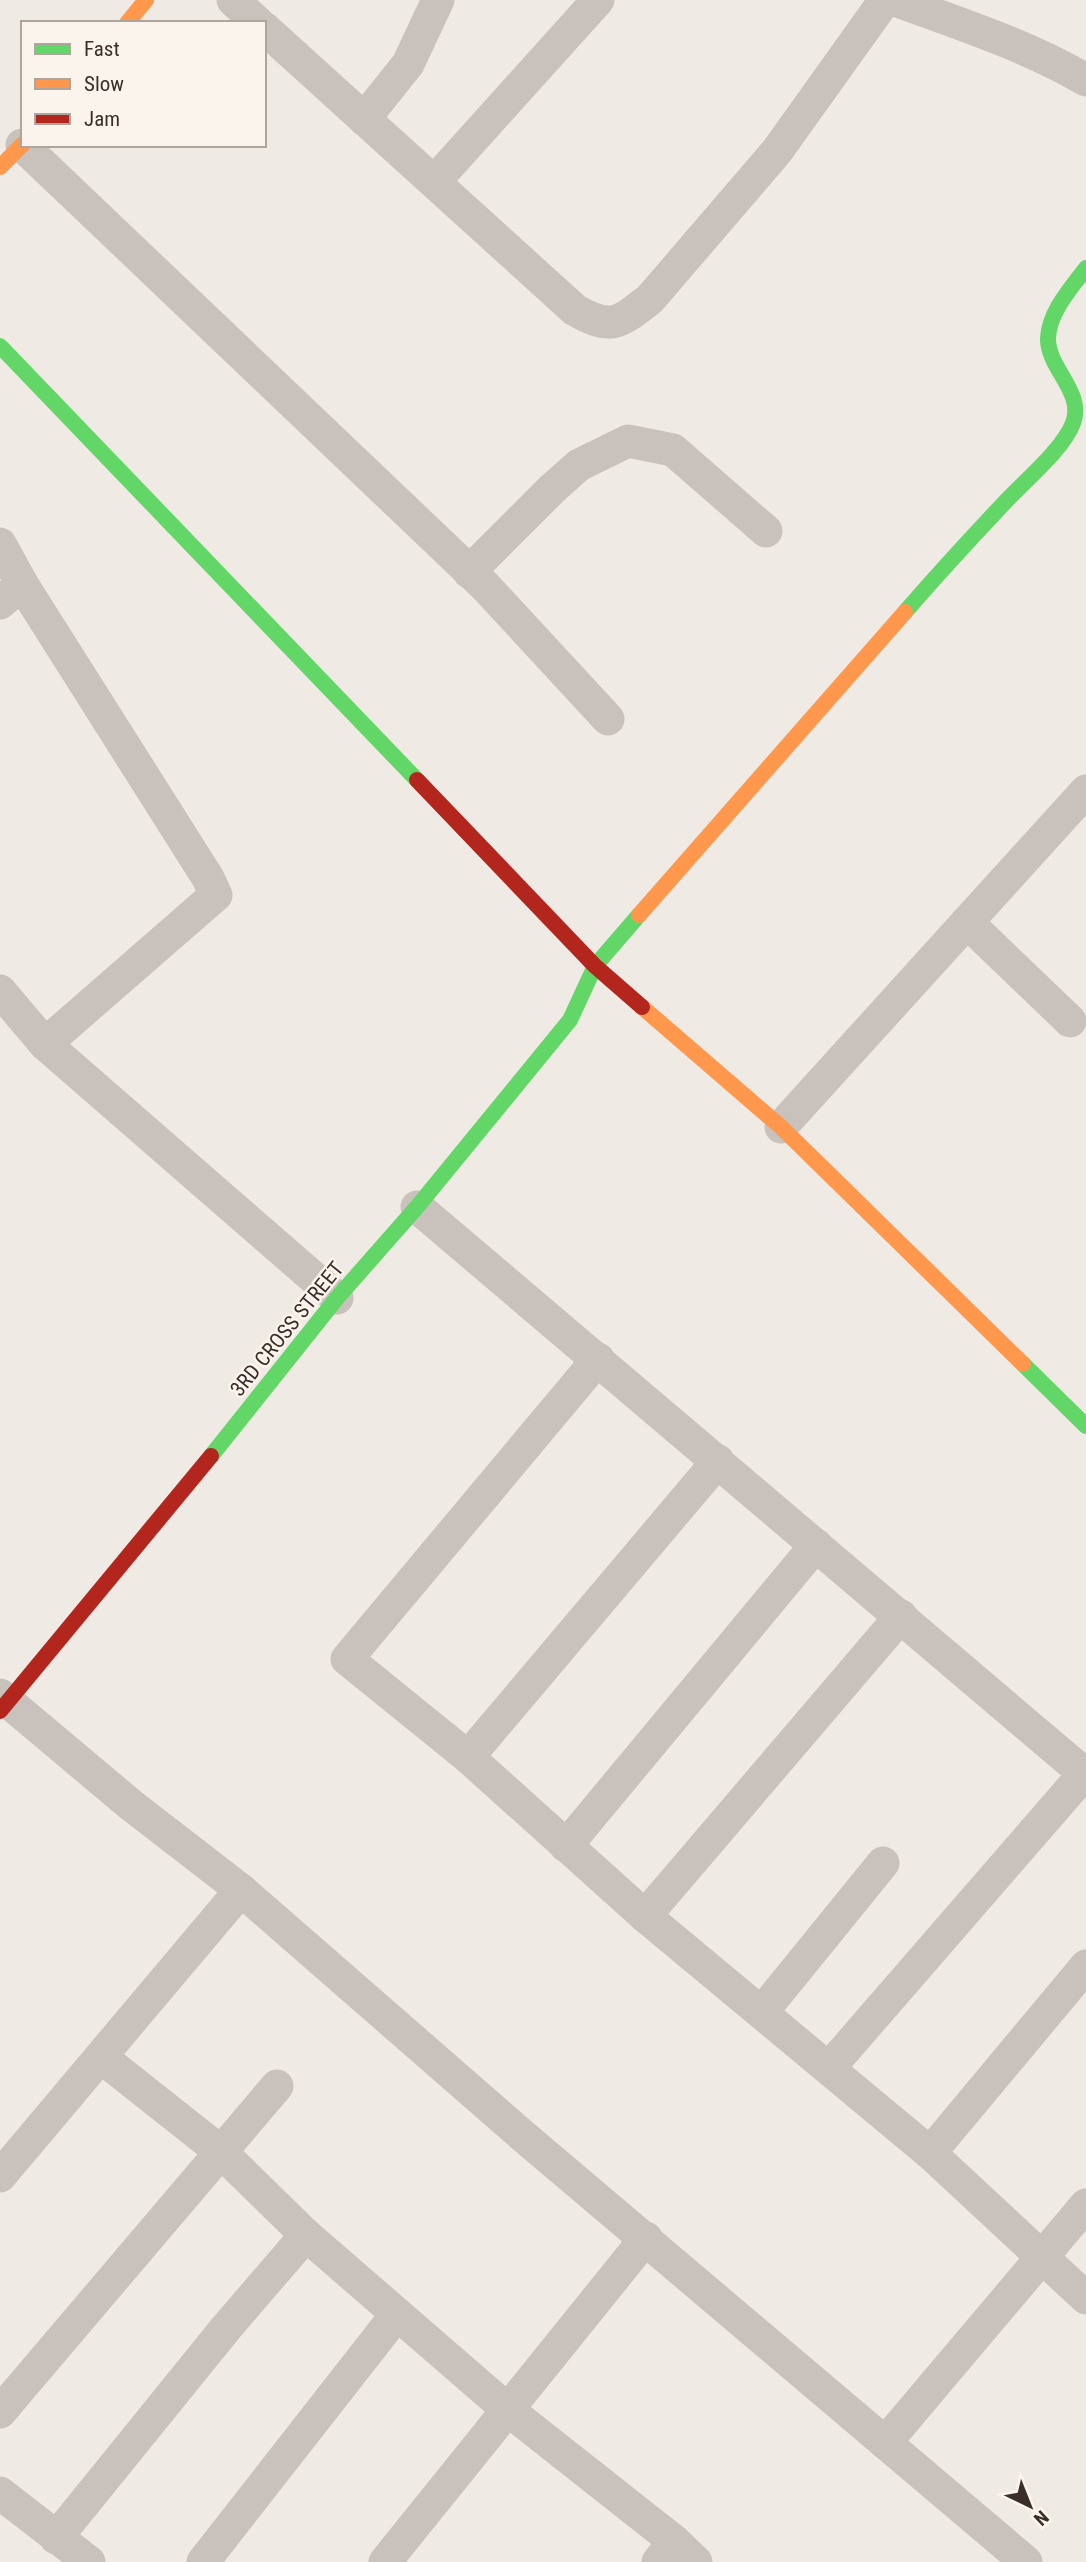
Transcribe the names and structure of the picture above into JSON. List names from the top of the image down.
{
  "streets": {
    "street": ["3RD CROSS STREET"]
  },
  "legend": ["Fast", "Slow", "Jam"],
  "north": "bottom right"
}
